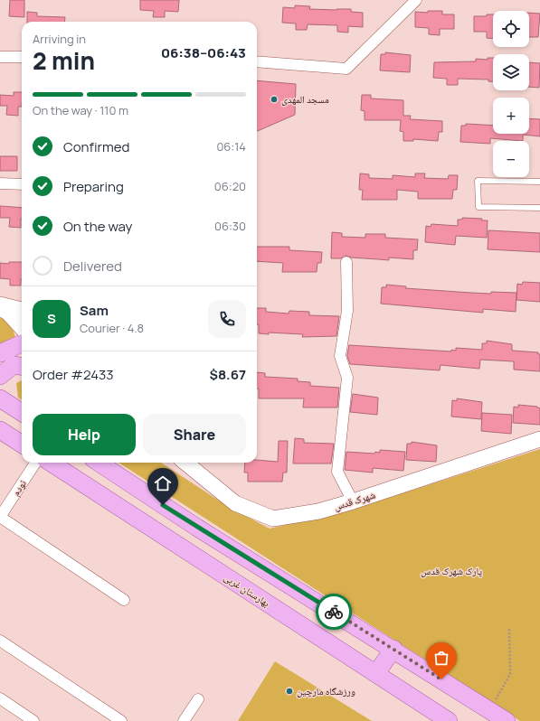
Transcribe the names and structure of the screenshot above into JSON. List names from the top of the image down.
{
  "streets": {
    "main road": ["بهارستان غربی"],
    "street": ["نودم", "شهرک قدس"]
  },
  "parks": ["پارک شهرک قدس"],
  "places": ["مسجد المهدی", "ورزشگاه مارچین"],
  "page": {
    "map_buttons": ["+", "−"],
    "heading": ["2 min", "Arriving in", "06:38–06:43"],
    "panel": [
      "Sam",
      "Courier · 4.8",
      "Order #2433",
      "$8.67"
    ],
    "bar": "On the way · 110 m",
    "list": [
      ["Confirmed", "06:14"],
      ["Preparing", "06:20"],
      ["On the way", "06:30"],
      "Delivered"
    ],
    "round": "S",
    "buttons": ["Help", "Share"]
  }
}
